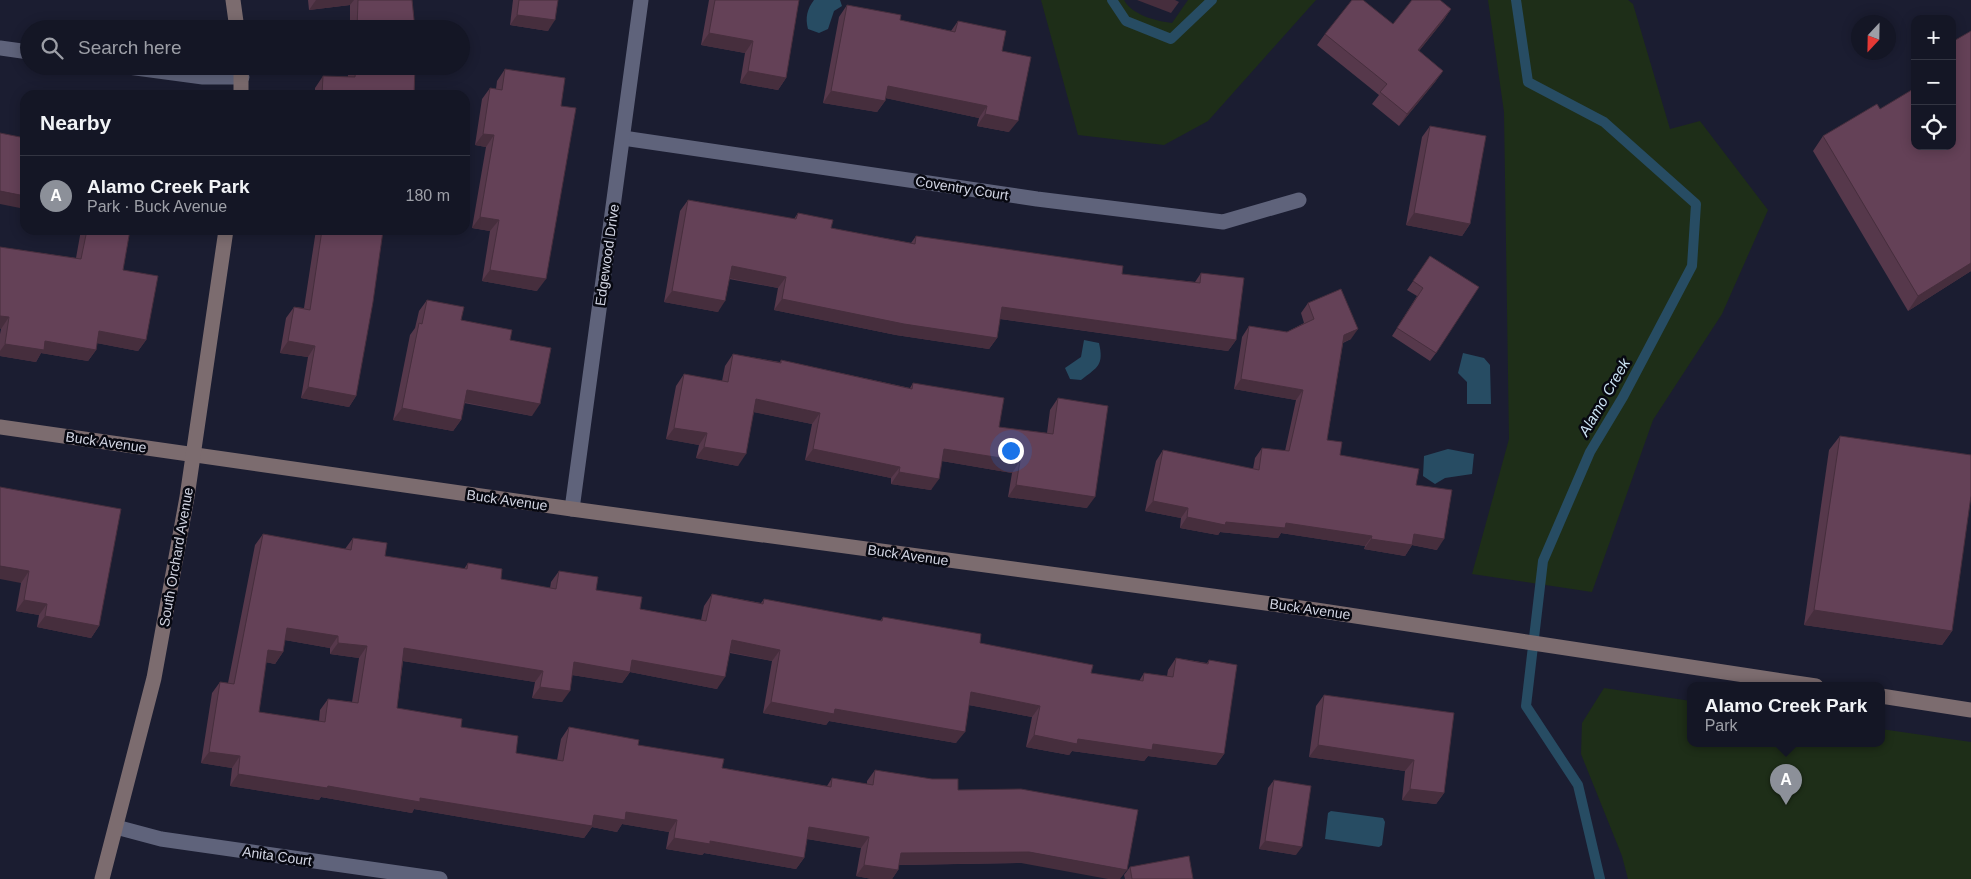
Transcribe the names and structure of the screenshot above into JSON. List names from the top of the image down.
{
  "streets": {
    "street": [
      "Coventry Court",
      "Edgewood Drive",
      "Buck Avenue",
      "South Orchard Avenue",
      "Anita Court"
    ]
  },
  "crossings": [
    ["Coventry Court", "Edgewood Drive"],
    ["Edgewood Drive", "Buck Avenue"],
    ["Buck Avenue", "South Orchard Avenue"],
    ["South Orchard Avenue", "Anita Court"]
  ],
  "water": ["Alamo Creek"],
  "north": "bottom",
  "page": {
    "map_buttons": ["+", "−"],
    "search": "Search here",
    "heading": "Nearby",
    "list": [
      {
        "mark": "A",
        "name": "Alamo Creek Park",
        "note": "Park · Buck Avenue",
        "value": "180 m"
      }
    ],
    "popup": ["Alamo Creek Park", "Park"],
    "pins": "A"
  }
}
